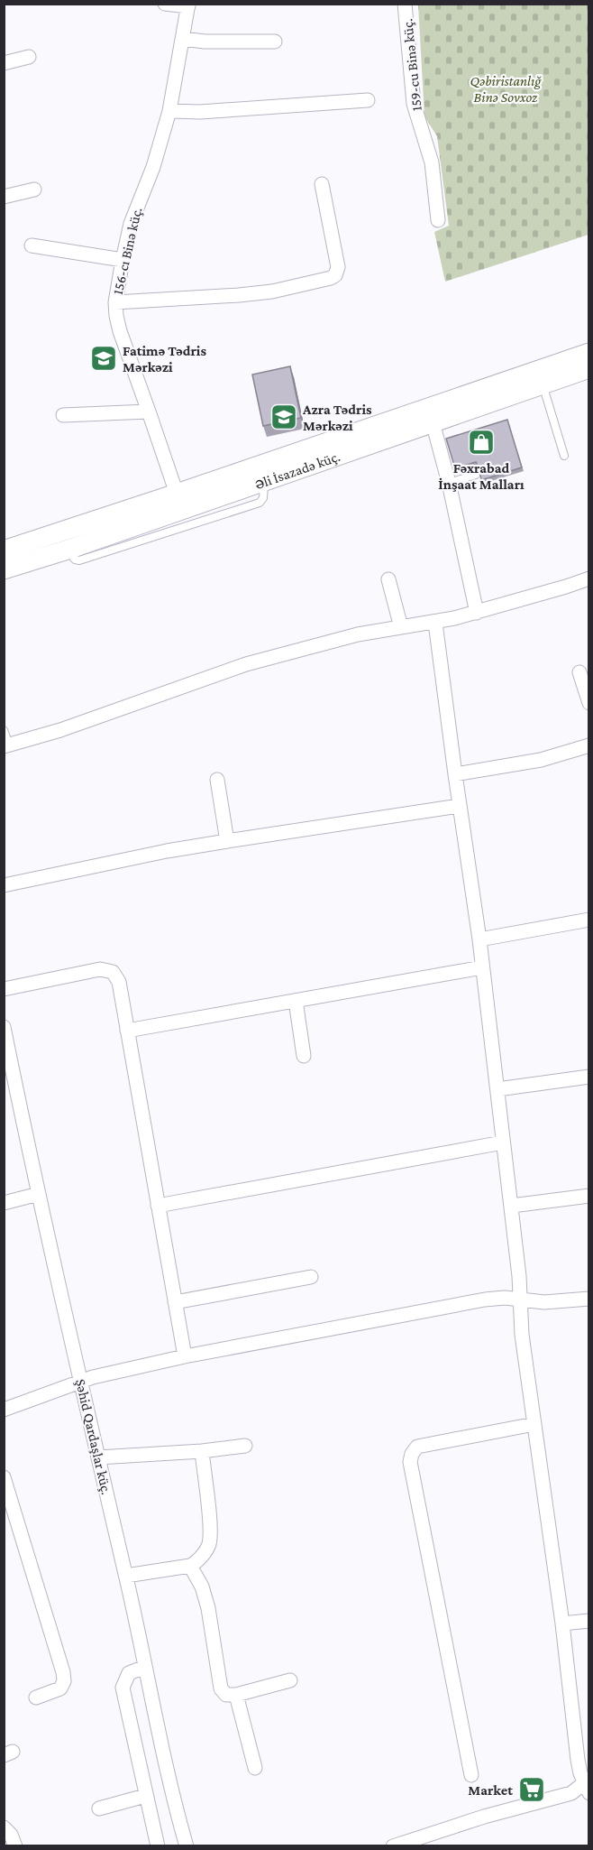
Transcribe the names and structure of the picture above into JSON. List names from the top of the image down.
{
  "streets": {
    "main road": ["Əli İsazadə küç."],
    "street": ["159-cu Binə küç.", "156-cı Binə küç.", "Şəhid Qardaşlar küç."]
  },
  "crossings": [
    ["156-cı Binə küç.", "Əli İsazadə küç."]
  ],
  "parks": ["Qəbiristanlığ Binə Sovxoz"],
  "places": {
    "school or university": ["Fatimə Tədris Mərkəzi", "Azra Tədris Mərkəzi"],
    "shop": ["Fəxrabad İnşaat Malları"],
    "supermarket": ["Market"]
  }
}
